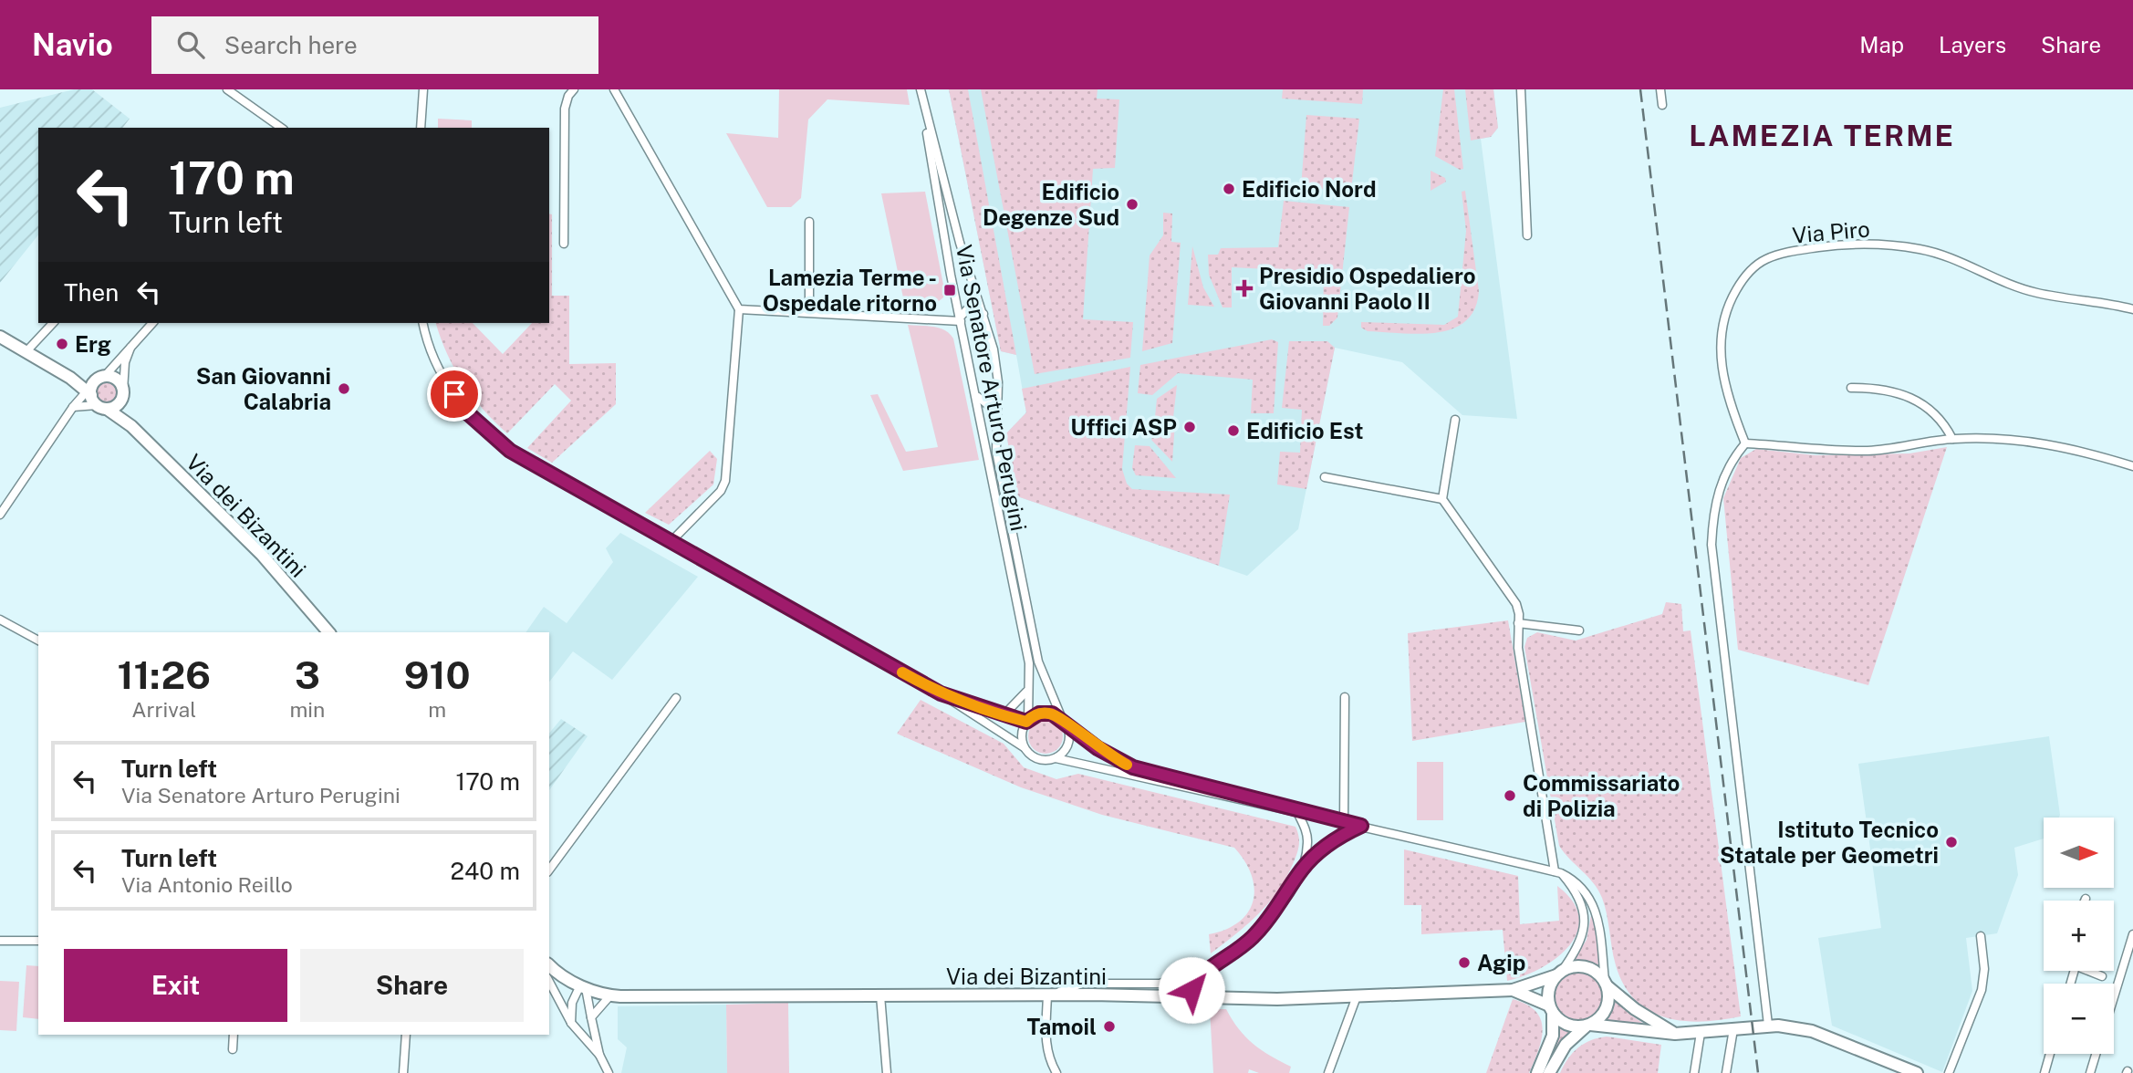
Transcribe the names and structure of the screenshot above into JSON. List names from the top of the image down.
{
  "streets": {
    "street": ["Via Piro", "Via Senatore Arturo Perugini", "Via dei Bizantini"]
  },
  "crossings": [
    ["Via Senatore Arturo Perugini", "Via dei Bizantini"]
  ],
  "districts": ["LAMEZIA TERME"],
  "places": {
    "other": [
      "Edificio Nord",
      "Edificio Degenze Sud",
      "Erg",
      "San Giovanni Calabria",
      "Uffici ASP",
      "Edificio Est",
      "Commissariato di Polizia",
      "Istituto Tecnico Statale per Geometri",
      "Agip",
      "Tamoil"
    ],
    "health": ["Presidio Ospedaliero Giovanni Paolo II"],
    "transit": ["Lamezia Terme - Ospedale ritorno"]
  },
  "north": "right",
  "page": {
    "header": "Navio",
    "search": "Search here",
    "nav": ["Map", "Layers", "Share"],
    "turn": ["170 m", "Turn left"],
    "then": "Then",
    "eta": [
      "11:26",
      "Arrival",
      "3",
      "min",
      "910",
      "m"
    ],
    "list": [
      {
        "name": "Turn left",
        "note": "Via Senatore Arturo Perugini",
        "value": "170 m"
      },
      {
        "name": "Turn left",
        "note": "Via Antonio Reillo",
        "value": "240 m"
      }
    ],
    "map_buttons": ["+", "−"],
    "buttons": ["Exit", "Share"]
  }
}
